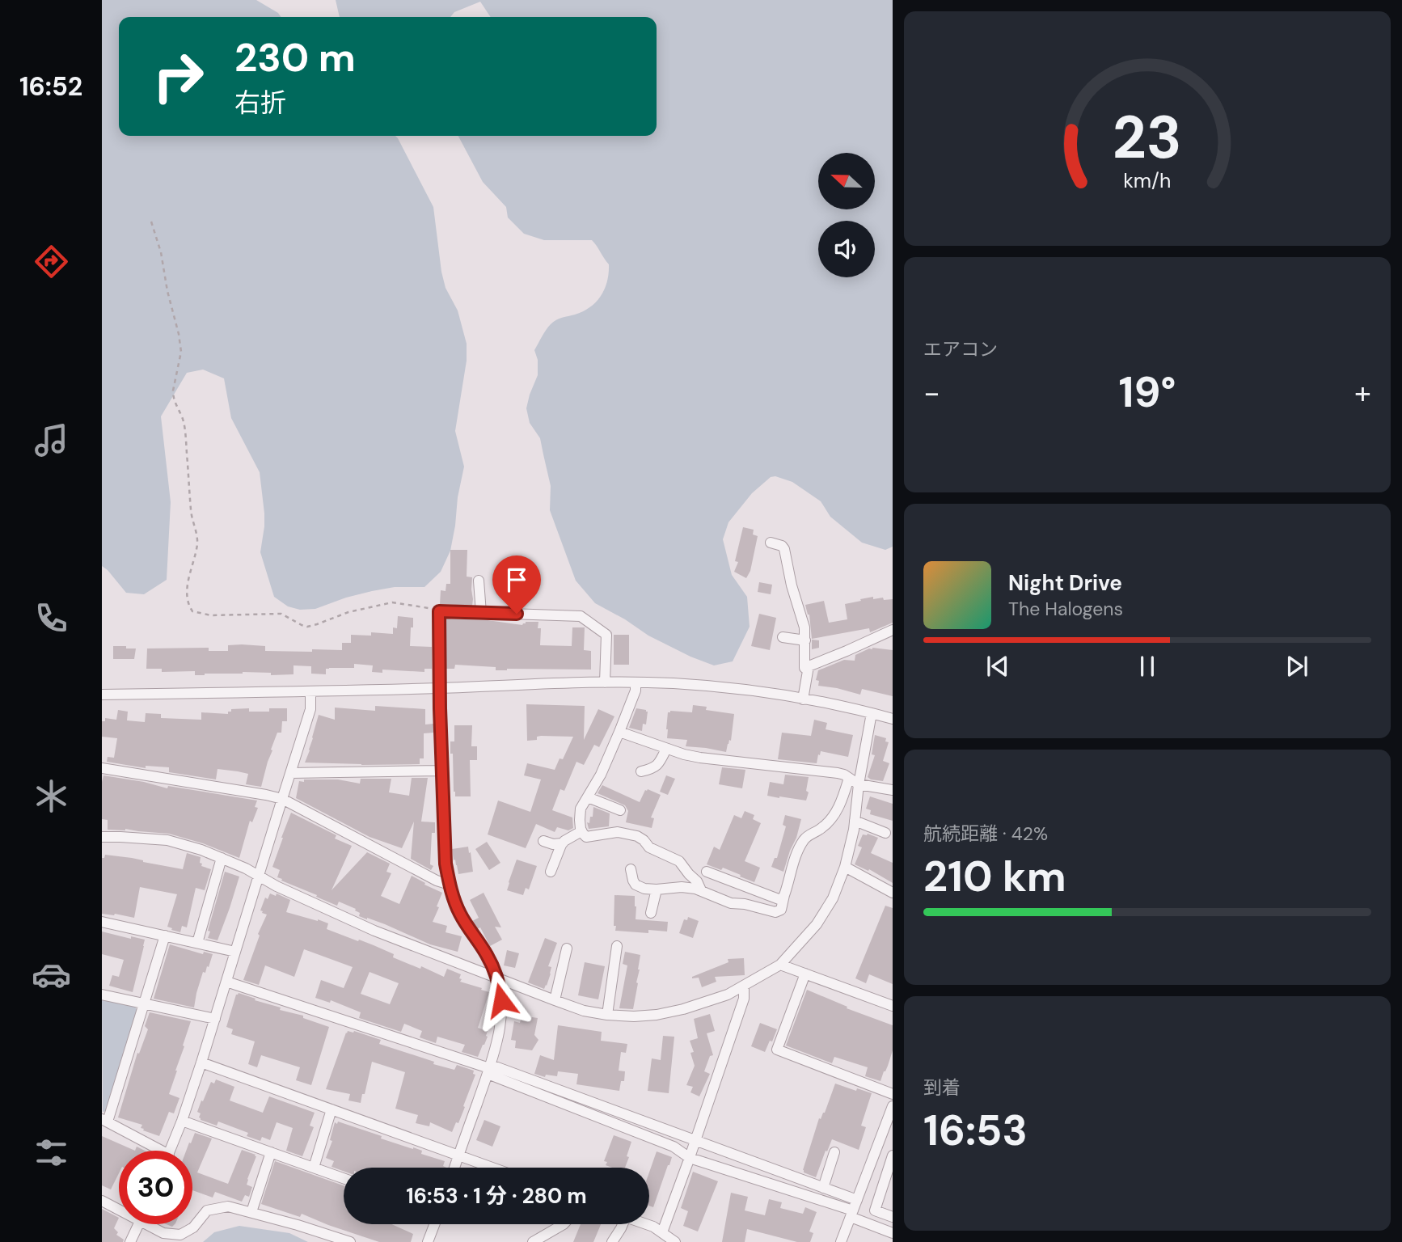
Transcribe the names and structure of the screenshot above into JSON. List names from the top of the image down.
{
  "north": "left",
  "page": {
    "tabs": "16:52",
    "turn": ["230 m", "右折"],
    "tile": [
      "エアコン",
      ["航続距離 · 42%", "210 km"],
      ["到着", "16:53"]
    ],
    "heat": ["−", "19°", "+"],
    "song": ["Night Drive", "The Halogens"],
    "limit": "30",
    "trip": "16:53 · 1 分 · 280 m",
    "gauge": ["23", "km/h"]
  }
}
